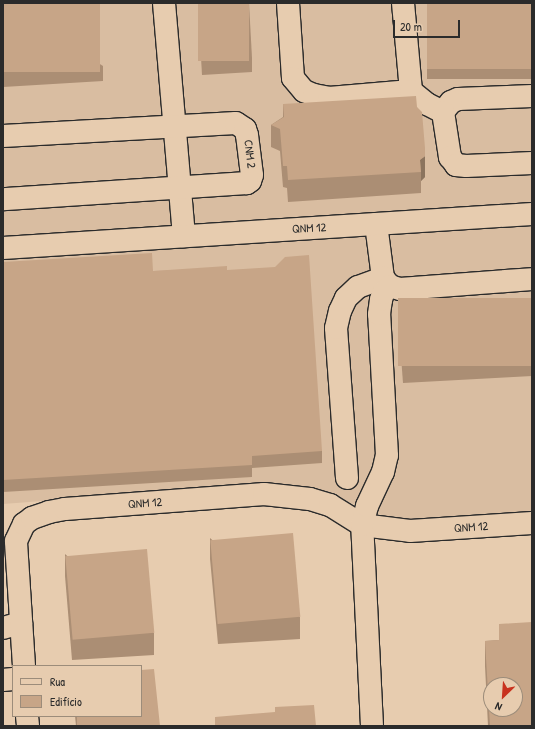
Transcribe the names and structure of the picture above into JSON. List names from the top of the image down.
{
  "streets": {
    "street": ["CNM 2", "QNM 12"]
  },
  "legend": ["Rua", "Edifício"],
  "scale_bar": "20 m",
  "north": "bottom left"
}
